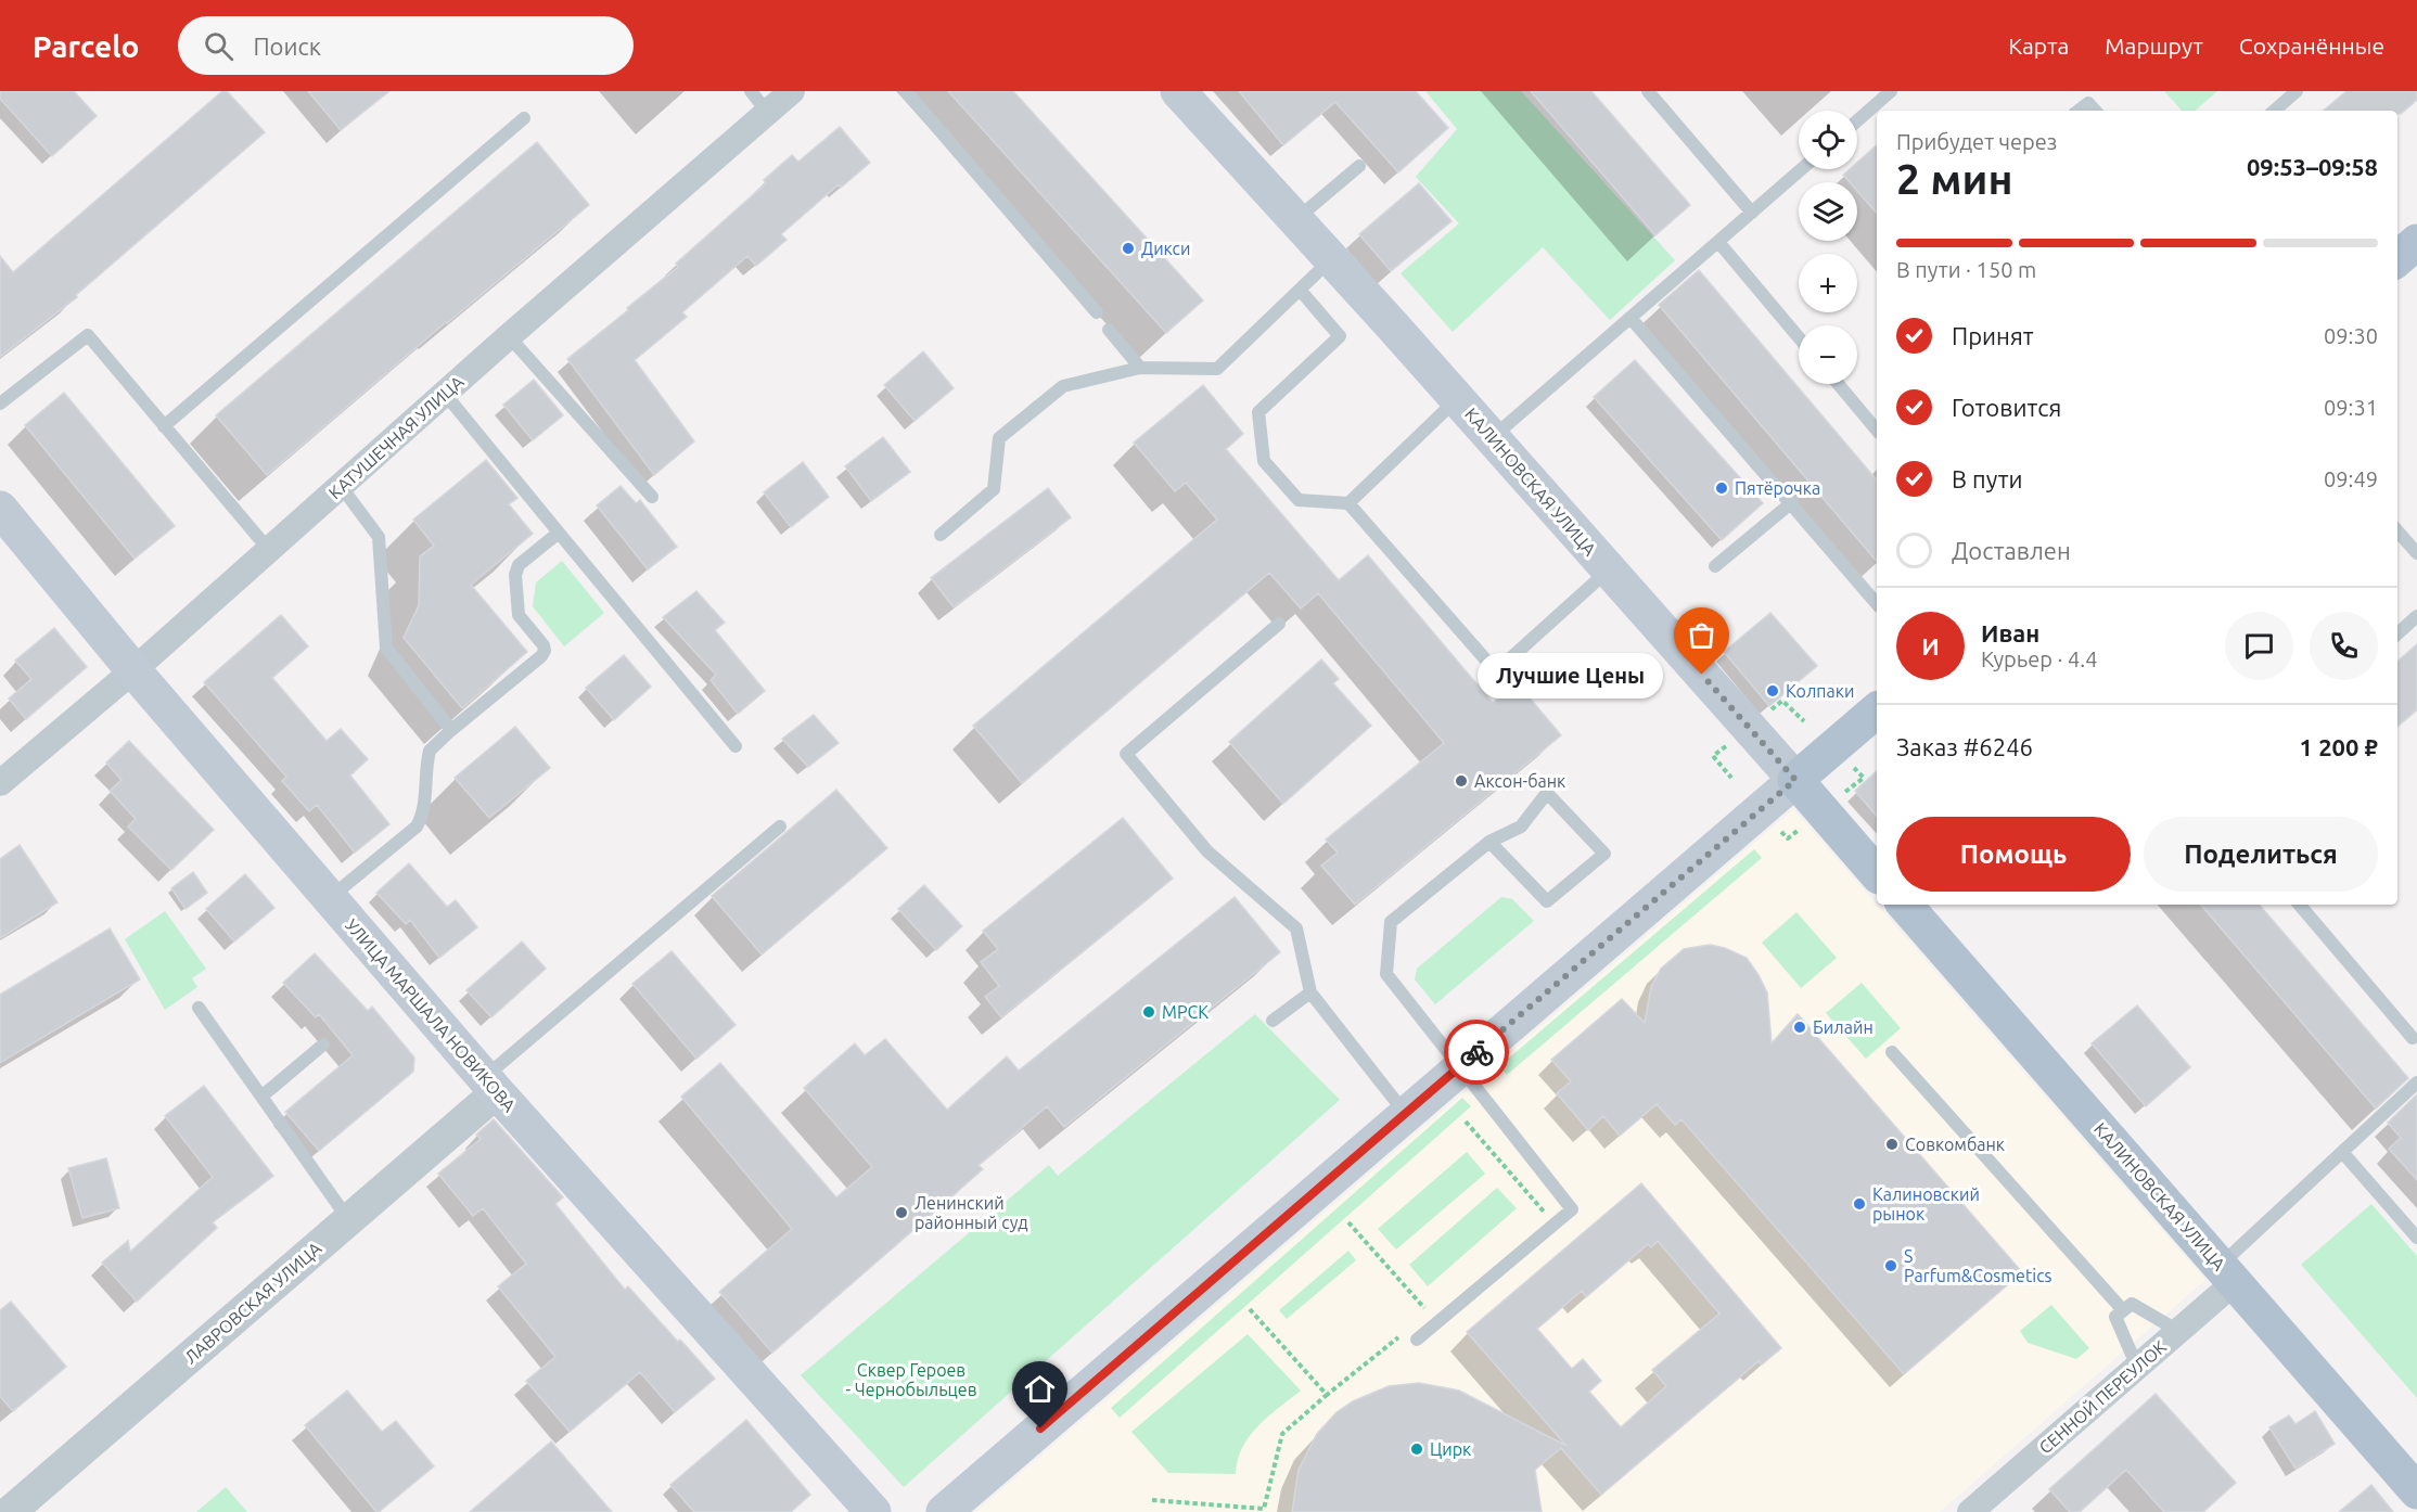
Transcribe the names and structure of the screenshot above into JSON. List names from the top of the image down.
{
  "streets": {
    "main road": ["КАЛИНОВСКАЯ УЛИЦА", "УЛИЦА МАРШАЛА НОВИКОВА"],
    "street": ["КАТУШЕЧНАЯ УЛИЦА", "ЛАВРОВСКАЯ УЛИЦА", "СЕННОЙ ПЕРЕУЛОК"]
  },
  "crossings": [
    ["КАТУШЕЧНАЯ УЛИЦА", "УЛИЦА МАРШАЛА НОВИКОВА"],
    ["КАЛИНОВСКАЯ УЛИЦА", "СЕННОЙ ПЕРЕУЛОК"],
    ["УЛИЦА МАРШАЛА НОВИКОВА", "ЛАВРОВСКАЯ УЛИЦА"]
  ],
  "parks": ["Сквер Героев - Чернобыльцев"],
  "places": [
    "Дикси",
    "Пятёрочка",
    "Лучшие Цены",
    "Колпаки",
    "Аксон-банк",
    "МРСК",
    "Билайн",
    "Совкомбанк",
    "Калиновский рынок",
    "Ленинский районный суд",
    "S Parfum&Cosmetics",
    "Цирк"
  ],
  "page": {
    "header": "Parcelo",
    "search": "Поиск",
    "nav": ["Карта", "Маршрут", "Сохранённые"],
    "map_buttons": ["+", "−"],
    "heading": ["2 мин", "Прибудет через", "09:53–09:58"],
    "panel": [
      "Иван",
      "Курьер · 4.4",
      "Заказ #6246",
      "1 200 ₽"
    ],
    "bar": "В пути · 150 m",
    "list": [
      ["Принят", "09:30"],
      ["Готовится", "09:31"],
      ["В пути", "09:49"],
      "Доставлен"
    ],
    "round": "И",
    "bubble": "Лучшие Цены",
    "buttons": ["Помощь", "Поделиться"]
  }
}
